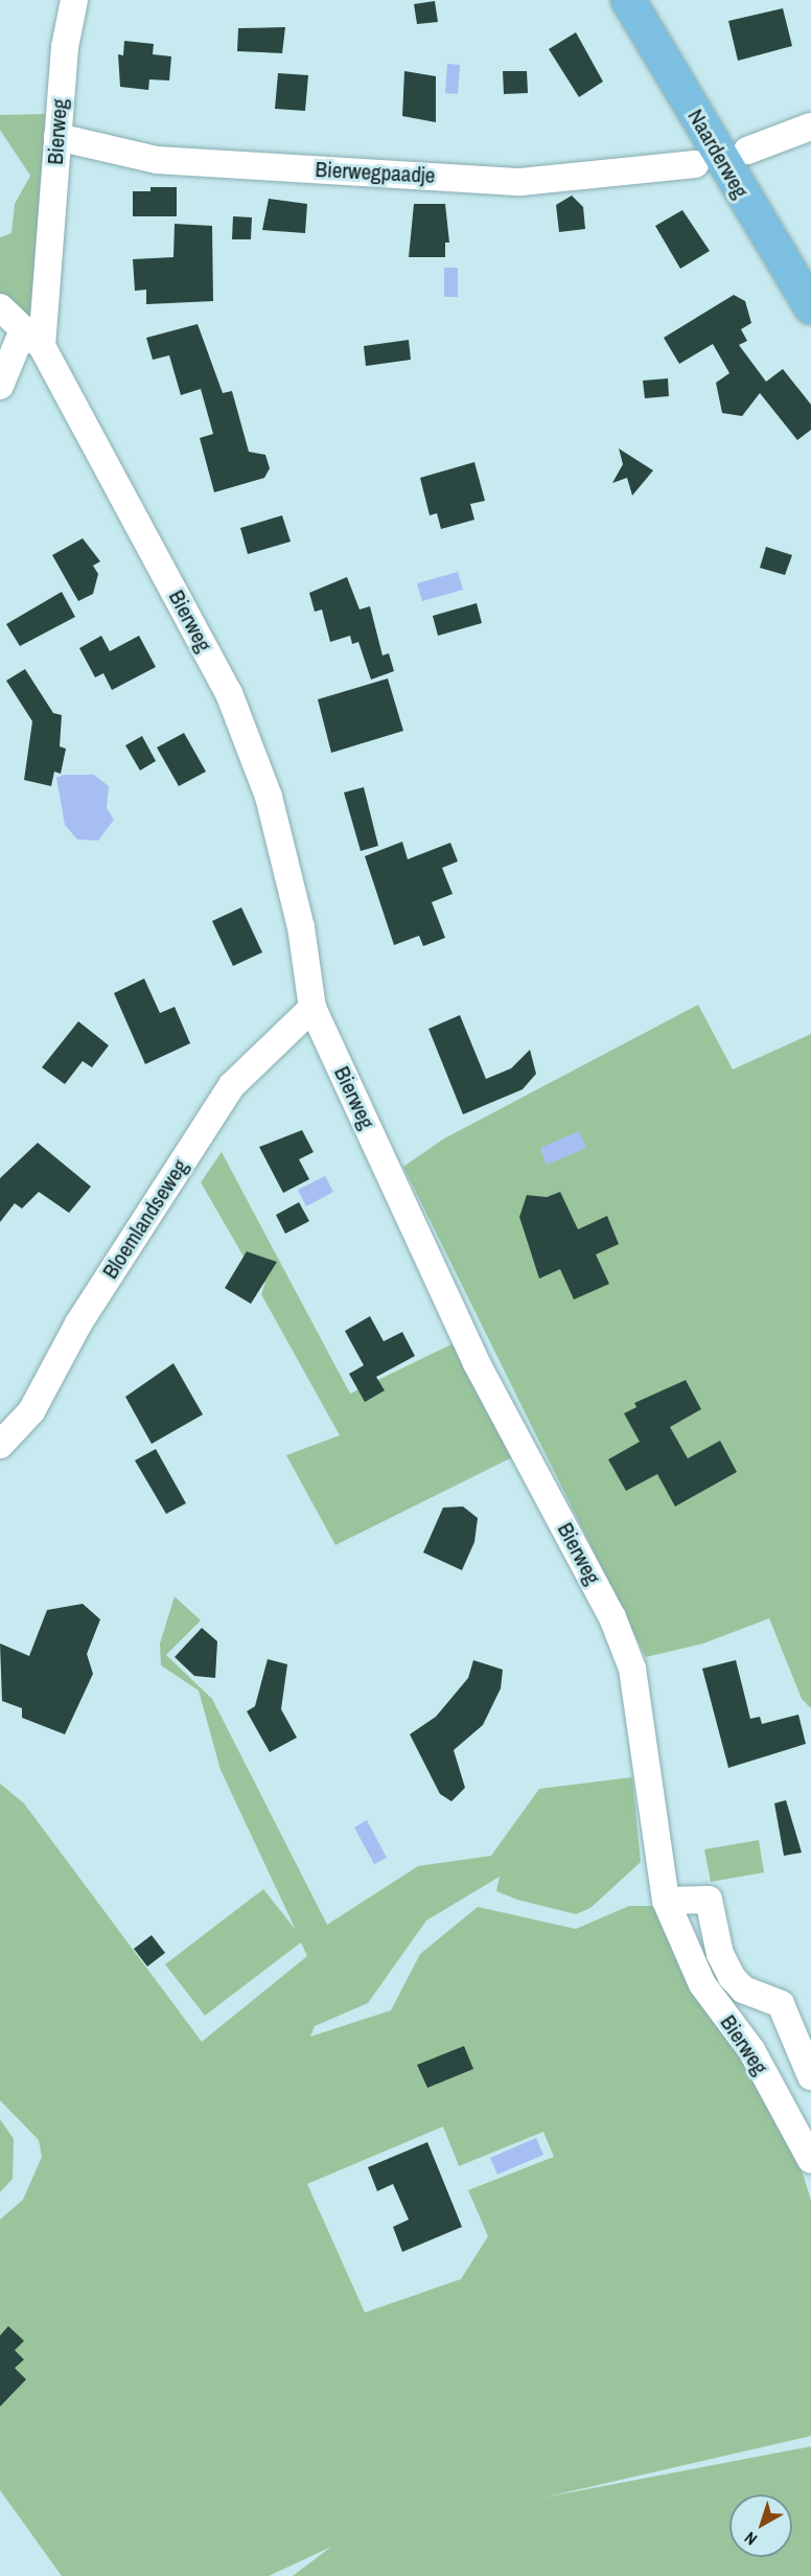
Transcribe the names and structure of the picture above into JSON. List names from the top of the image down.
{
  "streets": {
    "main road": ["Naarderweg"],
    "street": ["Bierweg", "Bierwegpaadje", "Bloemlandseweg"]
  },
  "crossings": [
    ["Bierweg", "Bierwegpaadje"],
    ["Bierweg", "Bloemlandseweg"]
  ],
  "north": "bottom left"
}
